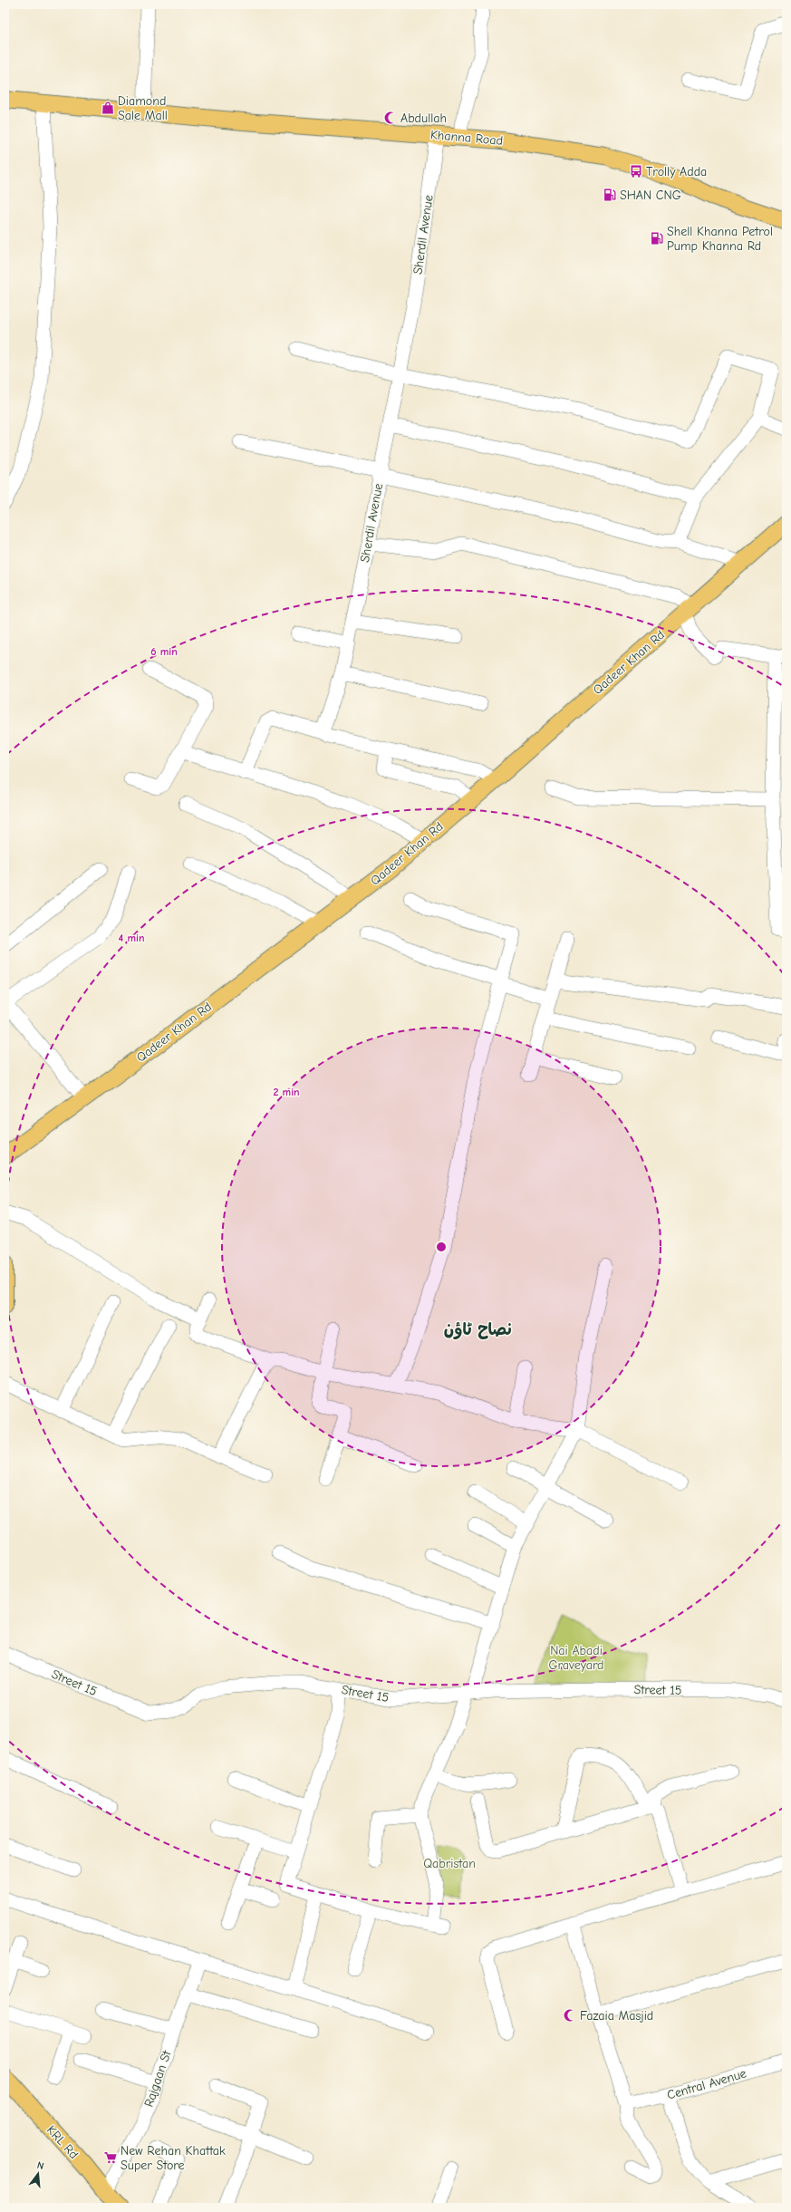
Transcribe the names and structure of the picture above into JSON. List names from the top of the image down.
{
  "streets": {
    "main road": ["Khanna Road", "Qadeer Khan Rd", "KRL Rd"],
    "street": [
      "Sherdil Avenue",
      "Street 15",
      "Rajgaan St",
      "Central Avenue"
    ]
  },
  "crossings": [
    ["Khanna Road", "Sherdil Avenue"],
    ["Rajgaan St", "KRL Rd"]
  ],
  "districts": ["نصاح ٹاؤن"],
  "parks": ["Nai Abadi Graveyard", "Qabristan"],
  "places": {
    "shop": ["Diamond Sale Mall"],
    "mosque": ["Abdullah", "Fazaia Masjid"],
    "bus stop": ["Trolly Adda"],
    "fuel station": ["SHAN CNG", "Shell Khanna Petrol Pump Khanna Rd"],
    "supermarket": ["New Rehan Khattak Super Store"]
  },
  "north": "top",
  "rings": ["6 min", "4 min", "2 min"]
}
